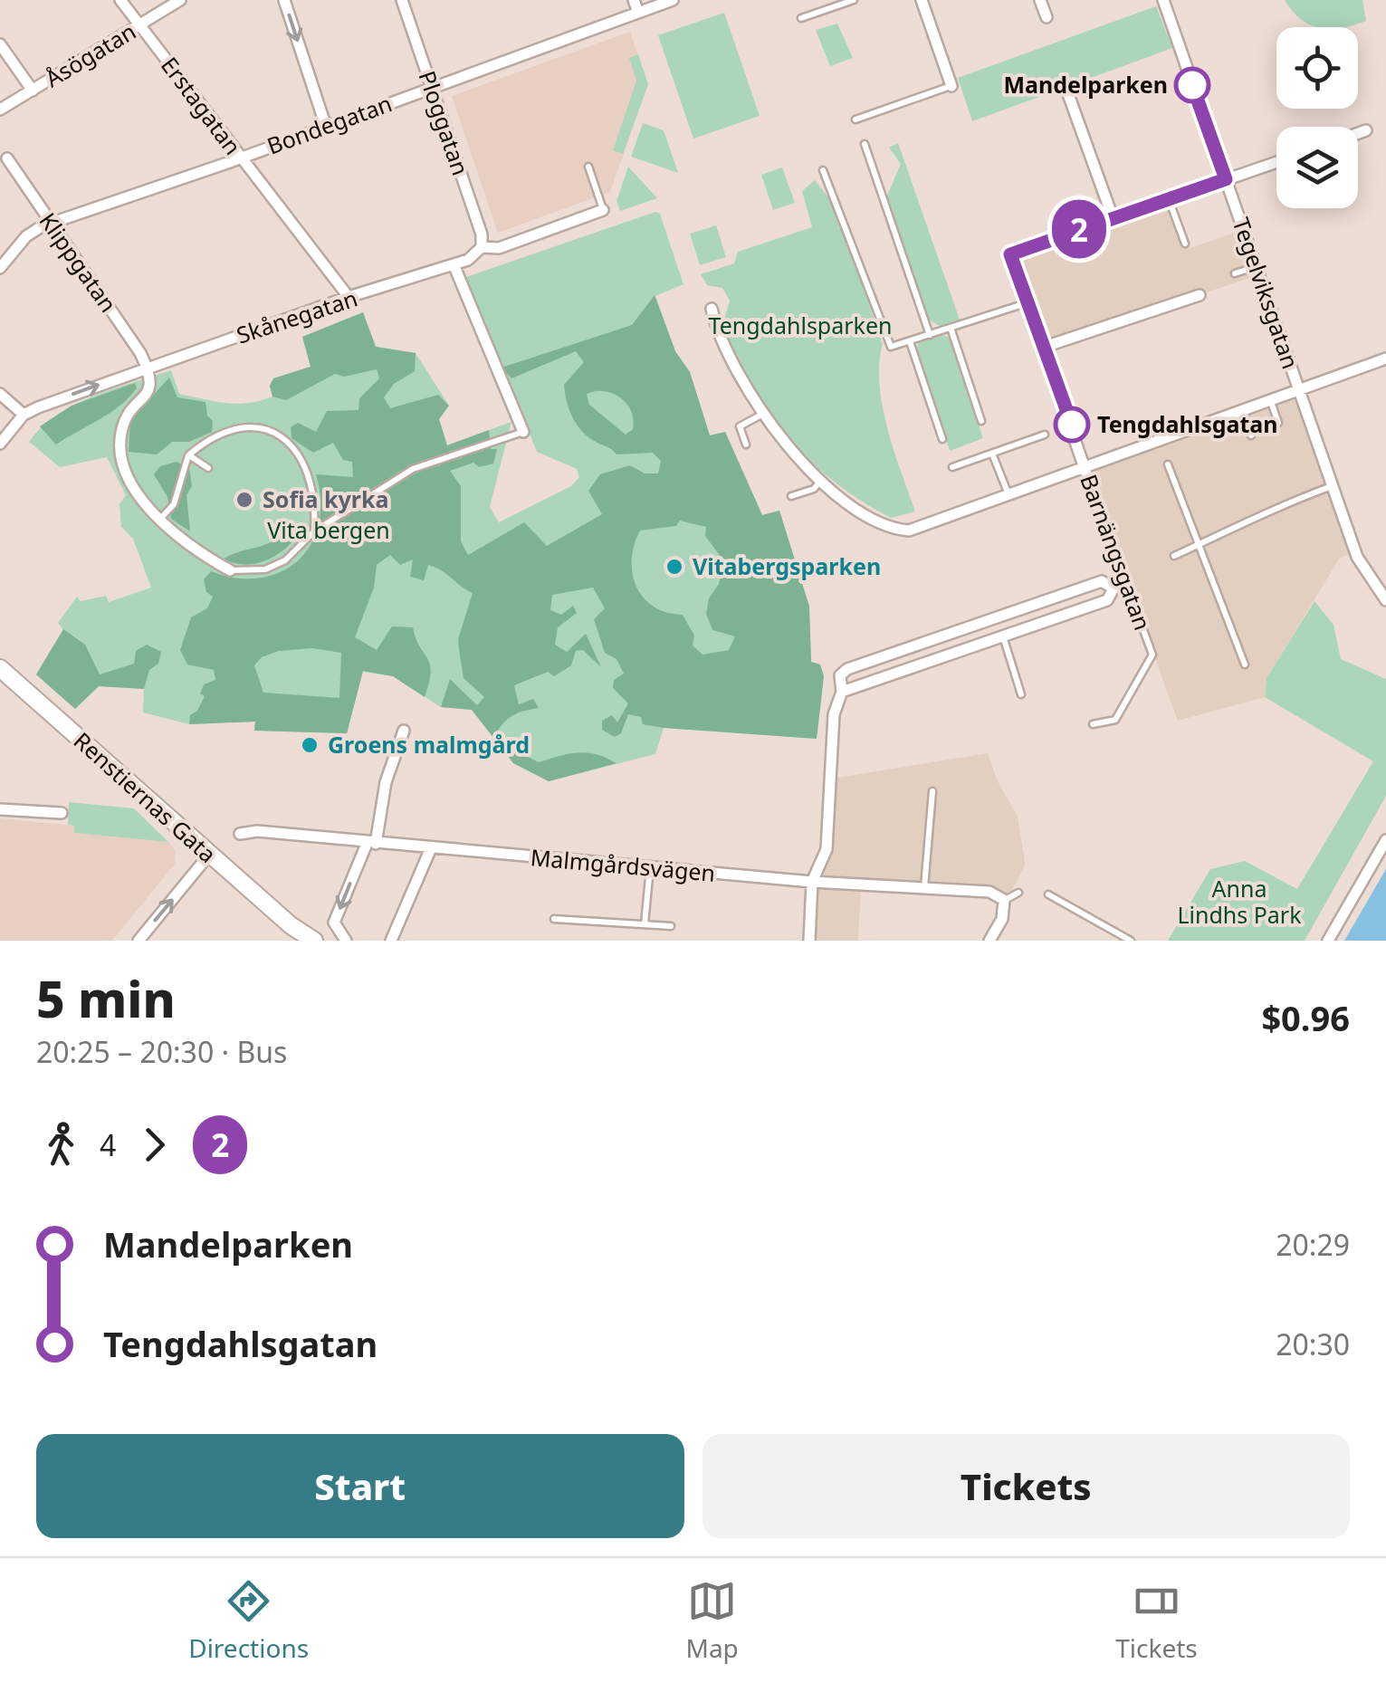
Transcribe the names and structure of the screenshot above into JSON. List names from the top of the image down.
{
  "streets": {
    "street": [
      "Åsögatan",
      "Erstagatan",
      "Ploggatan",
      "Bondegatan",
      "Klippgatan",
      "Tegelviksgatan",
      "Skånegatan",
      "Barnängsgatan",
      "Renstiernas Gata",
      "Malmgårdsvägen"
    ]
  },
  "crossings": [
    ["Åsögatan", "Erstagatan"],
    ["Erstagatan", "Bondegatan"],
    ["Erstagatan", "Skånegatan"],
    ["Ploggatan", "Bondegatan"],
    ["Ploggatan", "Skånegatan"],
    ["Bondegatan", "Klippgatan"],
    ["Klippgatan", "Skånegatan"]
  ],
  "parks": ["Tengdahlsparken", "Vita bergen", "Anna Lindhs Park"],
  "places": [
    "Mandelparken",
    "Tengdahlsgatan",
    "Sofia kyrka",
    "Vitabergsparken",
    "Groens malmgård"
  ],
  "lines": ["bus line 2"],
  "page": {
    "on_map": "2",
    "heading": ["5 min", "20:25 – 20:30 · Bus", "$0.96"],
    "legs": ["4", "2"],
    "list": [
      {
        "name": "Mandelparken",
        "value": "20:29"
      },
      {
        "name": "Tengdahlsgatan",
        "value": "20:30"
      }
    ],
    "buttons": ["Start", "Tickets"],
    "tabs": ["Directions", "Map", "Tickets"]
  }
}
